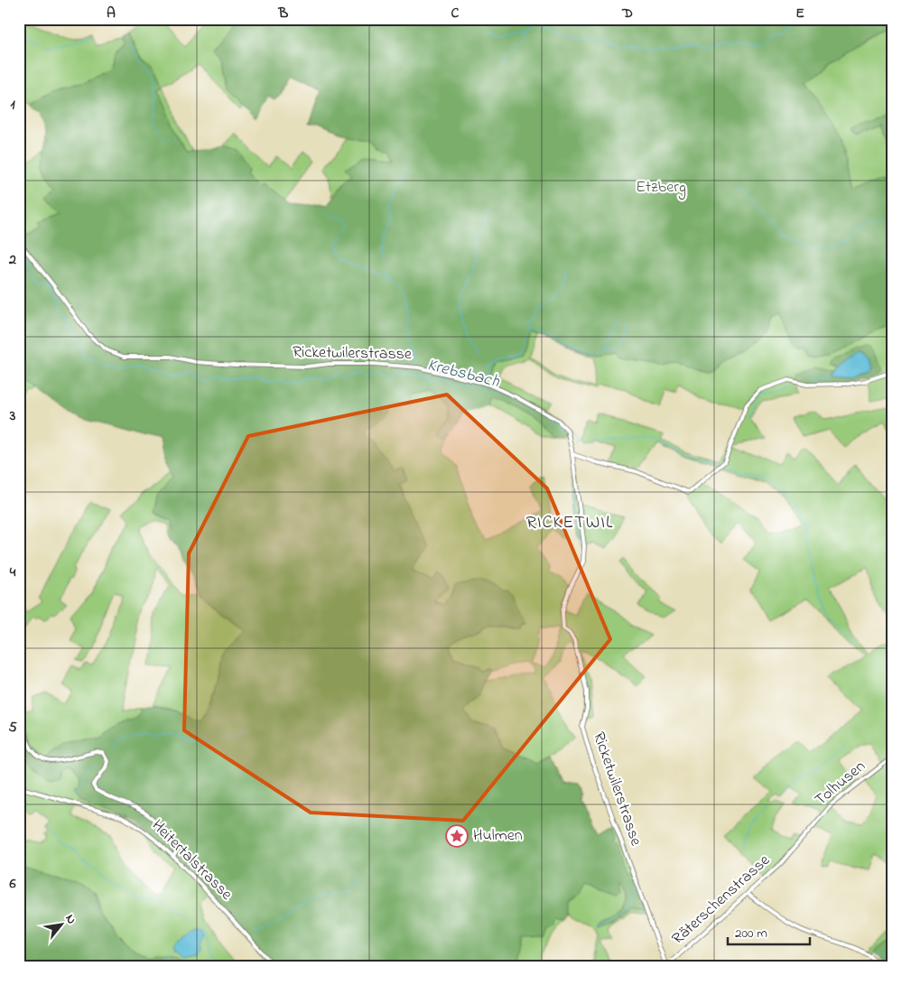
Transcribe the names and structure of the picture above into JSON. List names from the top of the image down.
{
  "streets": {
    "street": [
      "Ricketwilerstrasse",
      "Tolhusen",
      "Heitertalstrasse",
      "Räterschenstrasse"
    ]
  },
  "crossings": [
    ["Ricketwilerstrasse", "Räterschenstrasse"],
    ["Tolhusen", "Räterschenstrasse"]
  ],
  "districts": ["RICKETWIL"],
  "water": ["Krebsbach"],
  "parks": ["Etzberg"],
  "places": {
    "place": ["Hulmen"]
  },
  "scale_bar": "200 m",
  "north": "top right",
  "grid": {
    "columns": [
      "A",
      "B",
      "C",
      "D",
      "E"
    ],
    "rows": [
      "1",
      "2",
      "3",
      "4",
      "5",
      "6"
    ]
  }
}
